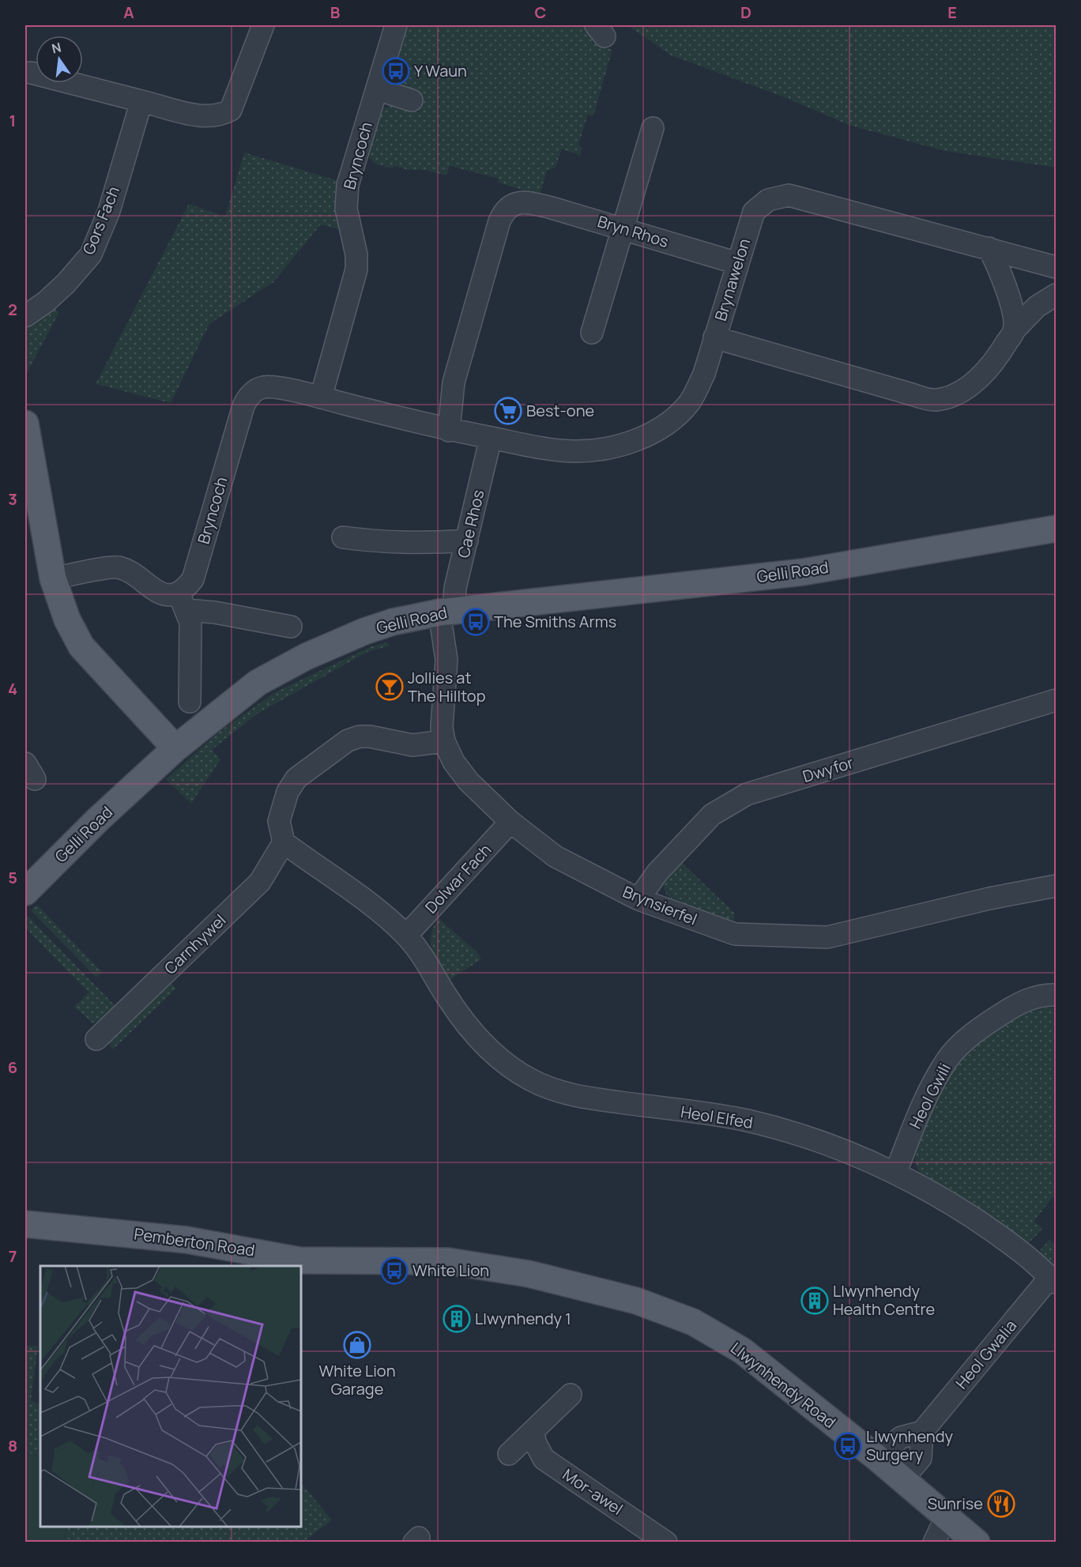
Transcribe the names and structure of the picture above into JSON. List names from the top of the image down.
{
  "streets": {
    "main road": ["Gelli Road", "Pemberton Road", "Llwynhendy Road"],
    "street": [
      "Bryncoch",
      "Gors Fach",
      "Bryn Rhos",
      "Brynawelon",
      "Cae Rhos",
      "Dwyfor",
      "Dolwar Fach",
      "Brynsierfel",
      "Carnhywel",
      "Heol Gwili",
      "Heol Elfed",
      "Heol Gwalia",
      "Mor-awel"
    ]
  },
  "crossings": [
    ["Bryncoch", "Bryn Rhos"],
    ["Bryncoch", "Brynawelon"],
    ["Bryn Rhos", "Brynawelon"],
    ["Brynawelon", "Cae Rhos"],
    ["Cae Rhos", "Gelli Road"],
    ["Cae Rhos", "Brynsierfel"],
    ["Gelli Road", "Brynsierfel"],
    ["Dwyfor", "Brynsierfel"],
    ["Dolwar Fach", "Brynsierfel"],
    ["Dolwar Fach", "Heol Elfed"],
    ["Heol Gwili", "Heol Elfed"],
    ["Heol Elfed", "Heol Gwalia"],
    ["Pemberton Road", "Llwynhendy Road"]
  ],
  "places": {
    "bus stop": [
      "Y Waun",
      "The Smiths Arms",
      "White Lion",
      "Llwynhendy Surgery"
    ],
    "supermarket": ["Best-one"],
    "bar": ["Jollies at The Hilltop"],
    "building": ["Llwynhendy Health Centre", "Llwynhendy 1"],
    "shop": ["White Lion Garage"],
    "restaurant": ["Sunrise"]
  },
  "north": "top",
  "grid": {
    "columns": [
      "A",
      "B",
      "C",
      "D",
      "E"
    ],
    "rows": [
      "1",
      "2",
      "3",
      "4",
      "5",
      "6",
      "7",
      "8"
    ]
  }
}
